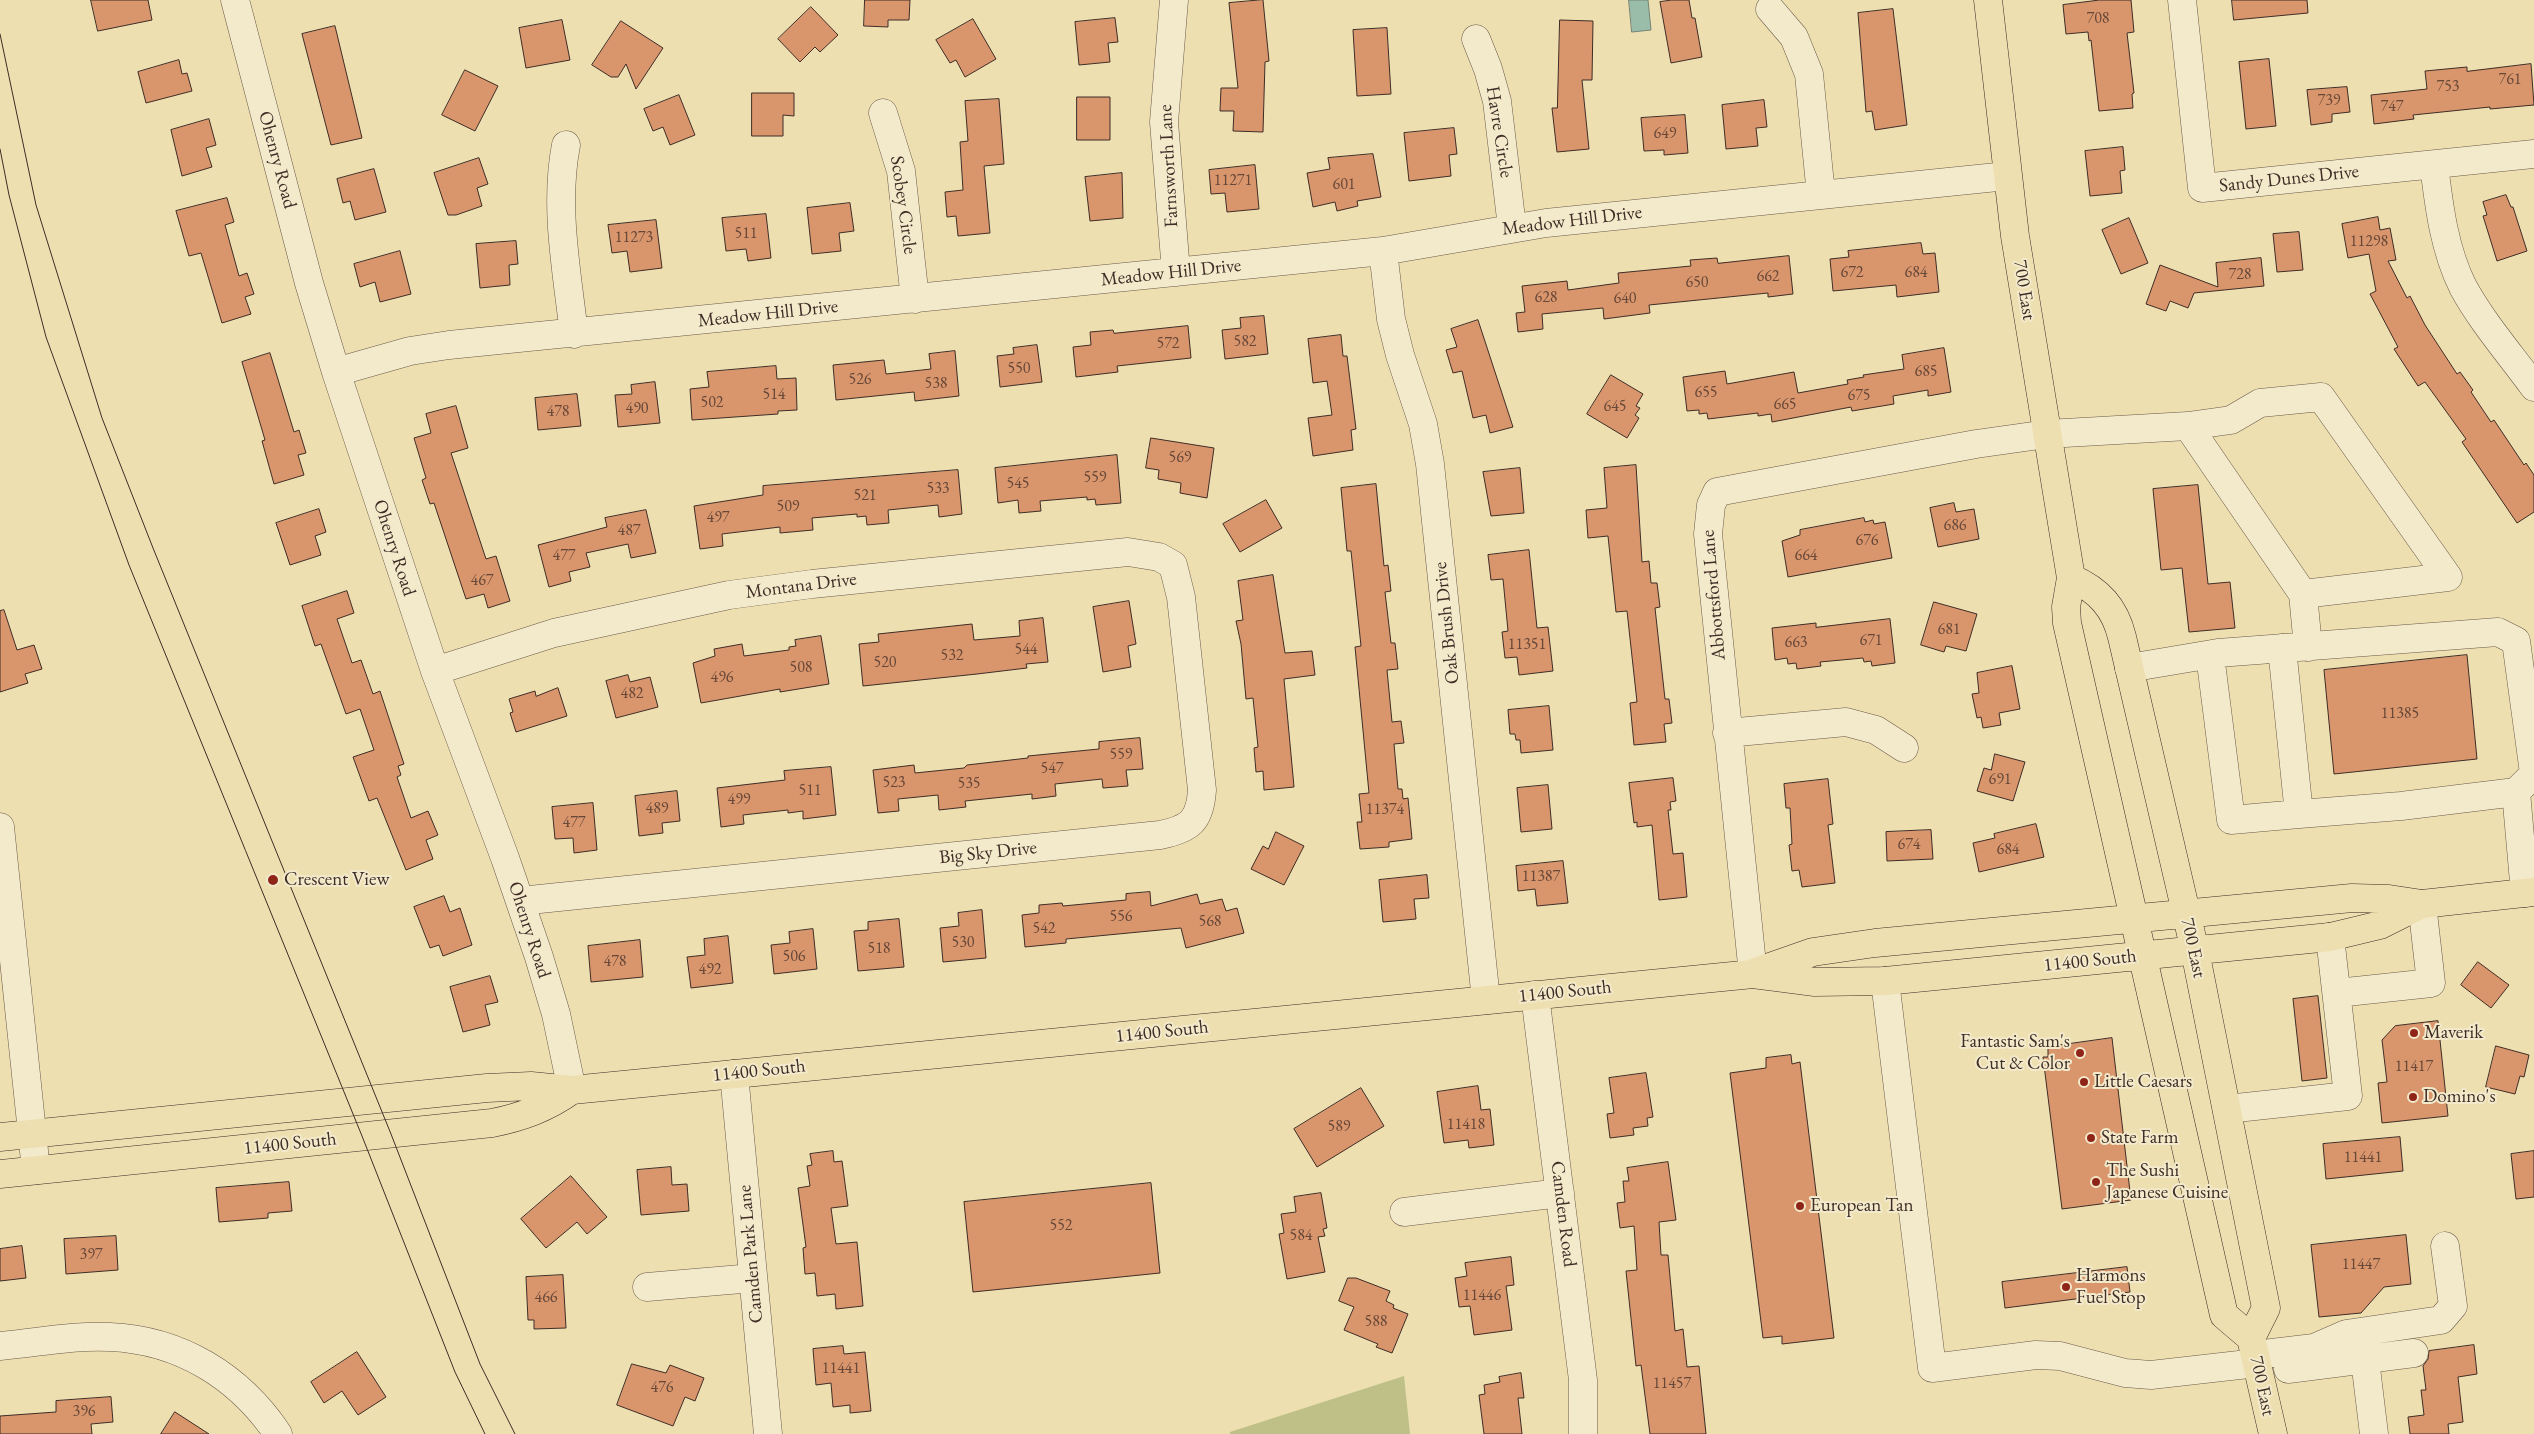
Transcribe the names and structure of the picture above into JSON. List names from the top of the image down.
{
  "streets": {
    "main road": ["700 East", "11400 South"],
    "street": [
      "Havre Circle",
      "Ohenry Road",
      "Farnsworth Lane",
      "Sandy Dunes Drive",
      "Scobey Circle",
      "Meadow Hill Drive",
      "Montana Drive",
      "Abbottsford Lane",
      "Oak Brush Drive",
      "Big Sky Drive",
      "Camden Road",
      "Camden Park Lane"
    ]
  },
  "crossings": [
    ["Havre Circle", "Meadow Hill Drive"],
    ["Ohenry Road", "Meadow Hill Drive"],
    ["Ohenry Road", "Montana Drive"],
    ["Ohenry Road", "Big Sky Drive"],
    ["Ohenry Road", "11400 South"],
    ["Farnsworth Lane", "Meadow Hill Drive"],
    ["Scobey Circle", "Meadow Hill Drive"],
    ["Meadow Hill Drive", "700 East"],
    ["Meadow Hill Drive", "Oak Brush Drive"],
    ["700 East", "Abbottsford Lane"],
    ["700 East", "11400 South"],
    ["Montana Drive", "Big Sky Drive"],
    ["Abbottsford Lane", "11400 South"],
    ["Oak Brush Drive", "11400 South"],
    ["11400 South", "Camden Road"],
    ["11400 South", "Camden Park Lane"]
  ],
  "places": [
    "Crescent View",
    "Maverik",
    "Fantastic Sam's Cut & Color",
    "Little Caesars",
    "Domino's",
    "State Farm",
    "The Sushi Japanese Cuisine",
    "European Tan",
    "Harmons Fuel Stop"
  ],
  "house_numbers": [
    "708",
    "761",
    "753",
    "739",
    "747",
    "649",
    "11271",
    "601",
    "511",
    "11273",
    "11298",
    "672",
    "684",
    "728",
    "662",
    "650",
    "628",
    "640",
    "582",
    "572",
    "550",
    "685",
    "526",
    "538",
    "655",
    "514",
    "675",
    "502",
    "665",
    "645",
    "490",
    "478",
    "569",
    "559",
    "545",
    "533",
    "521",
    "509",
    "497",
    "686",
    "487",
    "676",
    "477",
    "664",
    "467",
    "681",
    "671",
    "663",
    "11351",
    "544",
    "532",
    "520",
    "508",
    "496",
    "482",
    "11385",
    "559",
    "547",
    "691",
    "523",
    "535",
    "511",
    "499",
    "489",
    "11374",
    "477",
    "674",
    "684",
    "11387",
    "556",
    "568",
    "542",
    "530",
    "518",
    "506",
    "478",
    "492",
    "11417",
    "11418",
    "589",
    "11441",
    "552",
    "584",
    "397",
    "11447",
    "11446",
    "466",
    "588",
    "11441",
    "11457",
    "476",
    "396"
  ]
}
